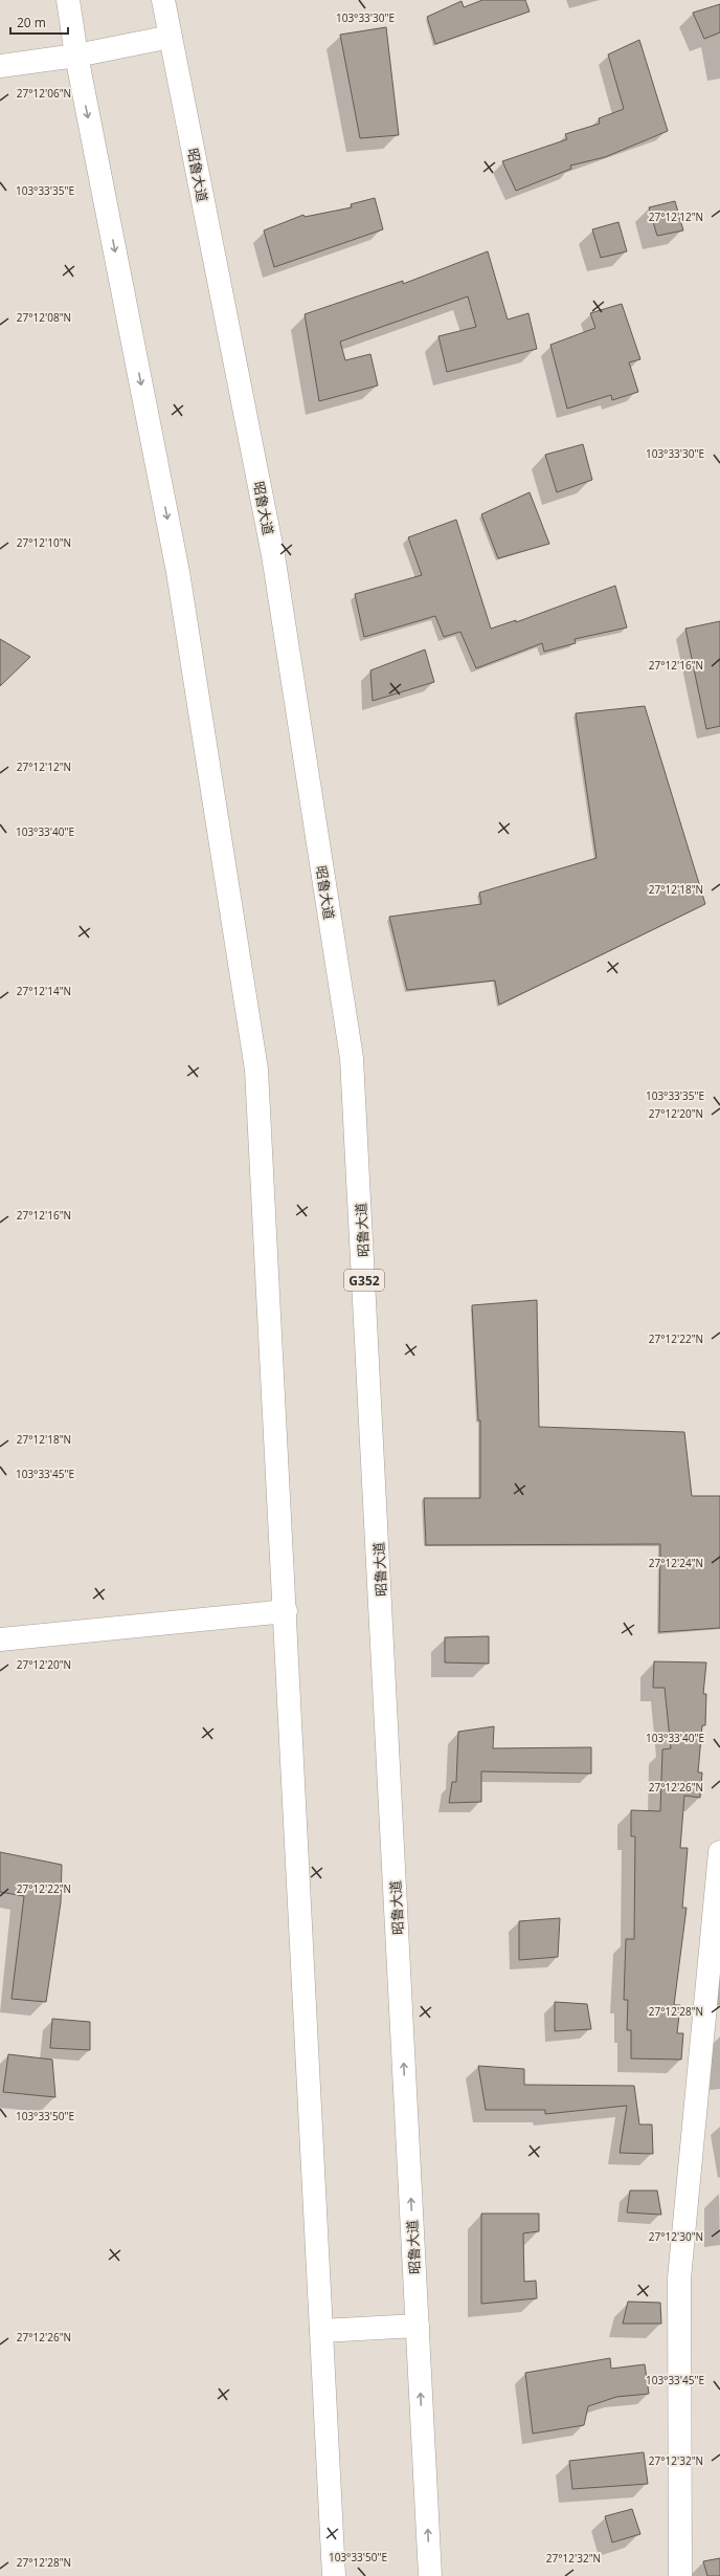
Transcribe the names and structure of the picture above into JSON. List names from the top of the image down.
{
  "streets": {
    "main road": ["昭鲁大道", "G352"]
  },
  "scale_bar": "20 m",
  "coordinates": [
    "103°33'30\"E",
    "27°12'06\"N",
    "103°33'35\"E",
    "27°12'12\"N",
    "27°12'08\"N",
    "27°12'10\"N",
    "27°12'16\"N",
    "103°33'40\"E",
    "27°12'18\"N",
    "27°12'14\"N",
    "27°12'20\"N",
    "27°12'22\"N",
    "103°33'45\"E",
    "27°12'24\"N",
    "27°12'26\"N",
    "27°12'28\"N",
    "103°33'50\"E",
    "27°12'30\"N",
    "27°12'32\"N"
  ]
}
